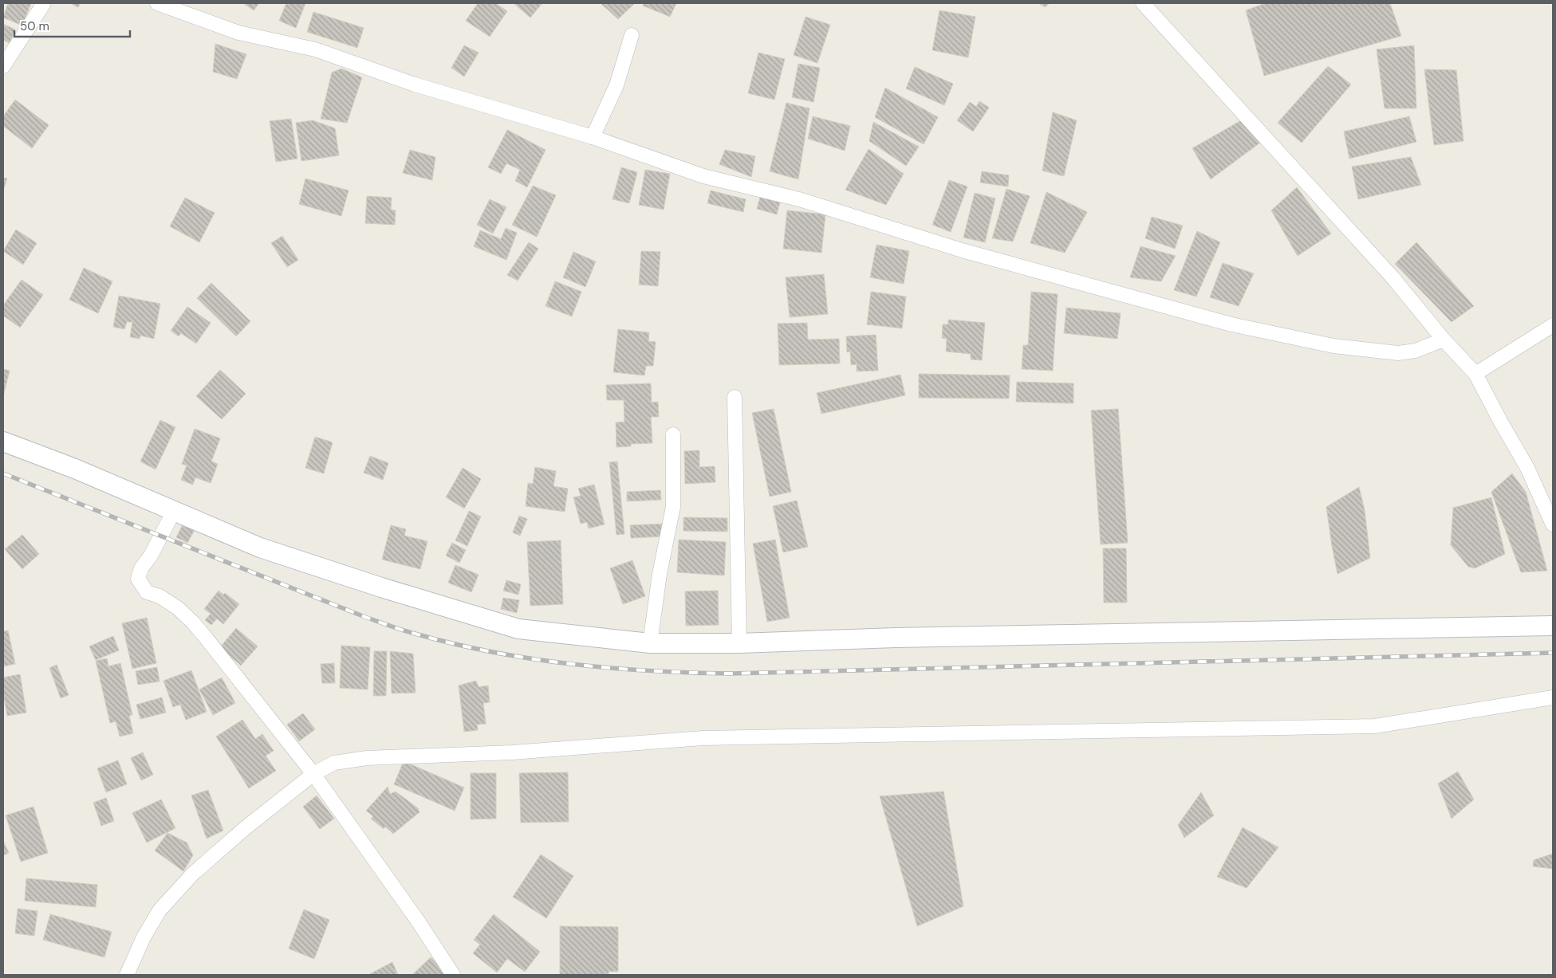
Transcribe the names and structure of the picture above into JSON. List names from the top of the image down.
{
  "scale_bar": "50 m"
}
